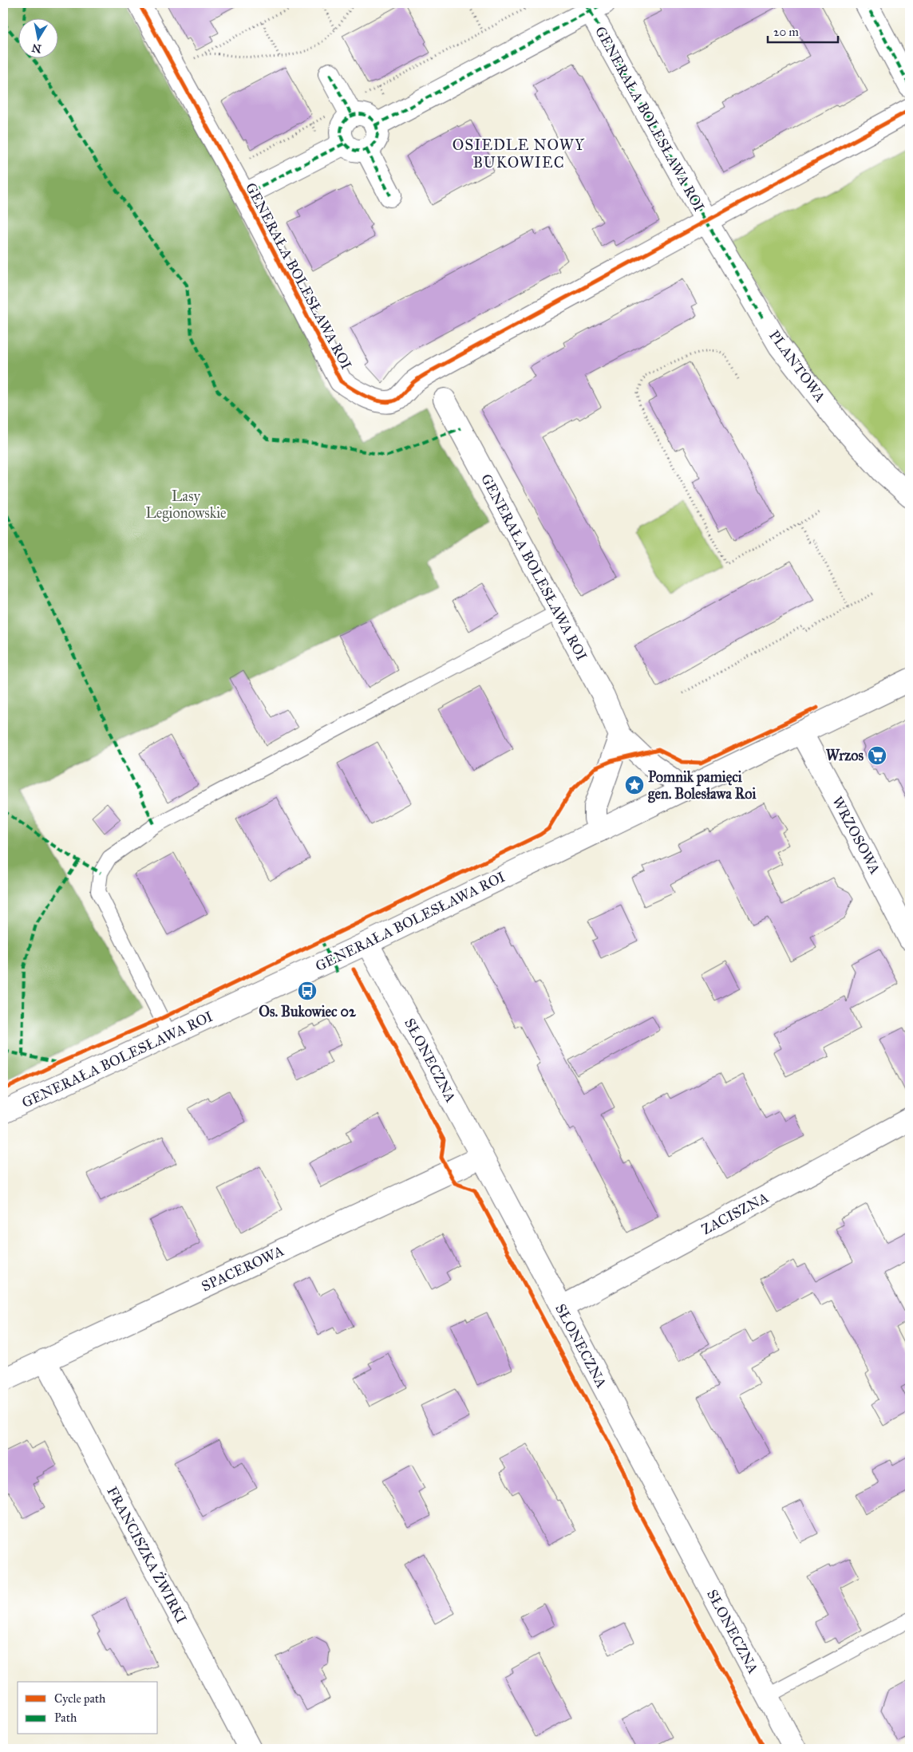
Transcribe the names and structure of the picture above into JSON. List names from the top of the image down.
{
  "streets": {
    "street": [
      "GENERAŁA BOLESŁAWA ROI",
      "PLANTOWA",
      "WRZOSOWA",
      "SŁONECZNA",
      "ZACISZNA",
      "SPACEROWA",
      "FRANCISZKA ŻWIRKI"
    ]
  },
  "crossings": [
    ["GENERAŁA BOLESŁAWA ROI", "PLANTOWA"],
    ["GENERAŁA BOLESŁAWA ROI", "WRZOSOWA"],
    ["GENERAŁA BOLESŁAWA ROI", "SŁONECZNA"],
    ["SŁONECZNA", "ZACISZNA"],
    ["SŁONECZNA", "SPACEROWA"],
    ["SPACEROWA", "FRANCISZKA ŻWIRKI"]
  ],
  "districts": ["OSIEDLE NOWY BUKOWIEC"],
  "parks": ["Lasy Legionowskie"],
  "places": {
    "supermarket": ["Wrzos"],
    "place": ["Pomnik pamięci gen. Bolesława Roi"],
    "bus stop": ["Os. Bukowiec 02"]
  },
  "legend": ["Cycle path", "Path"],
  "scale_bar": "20 m",
  "north": "bottom"
}
